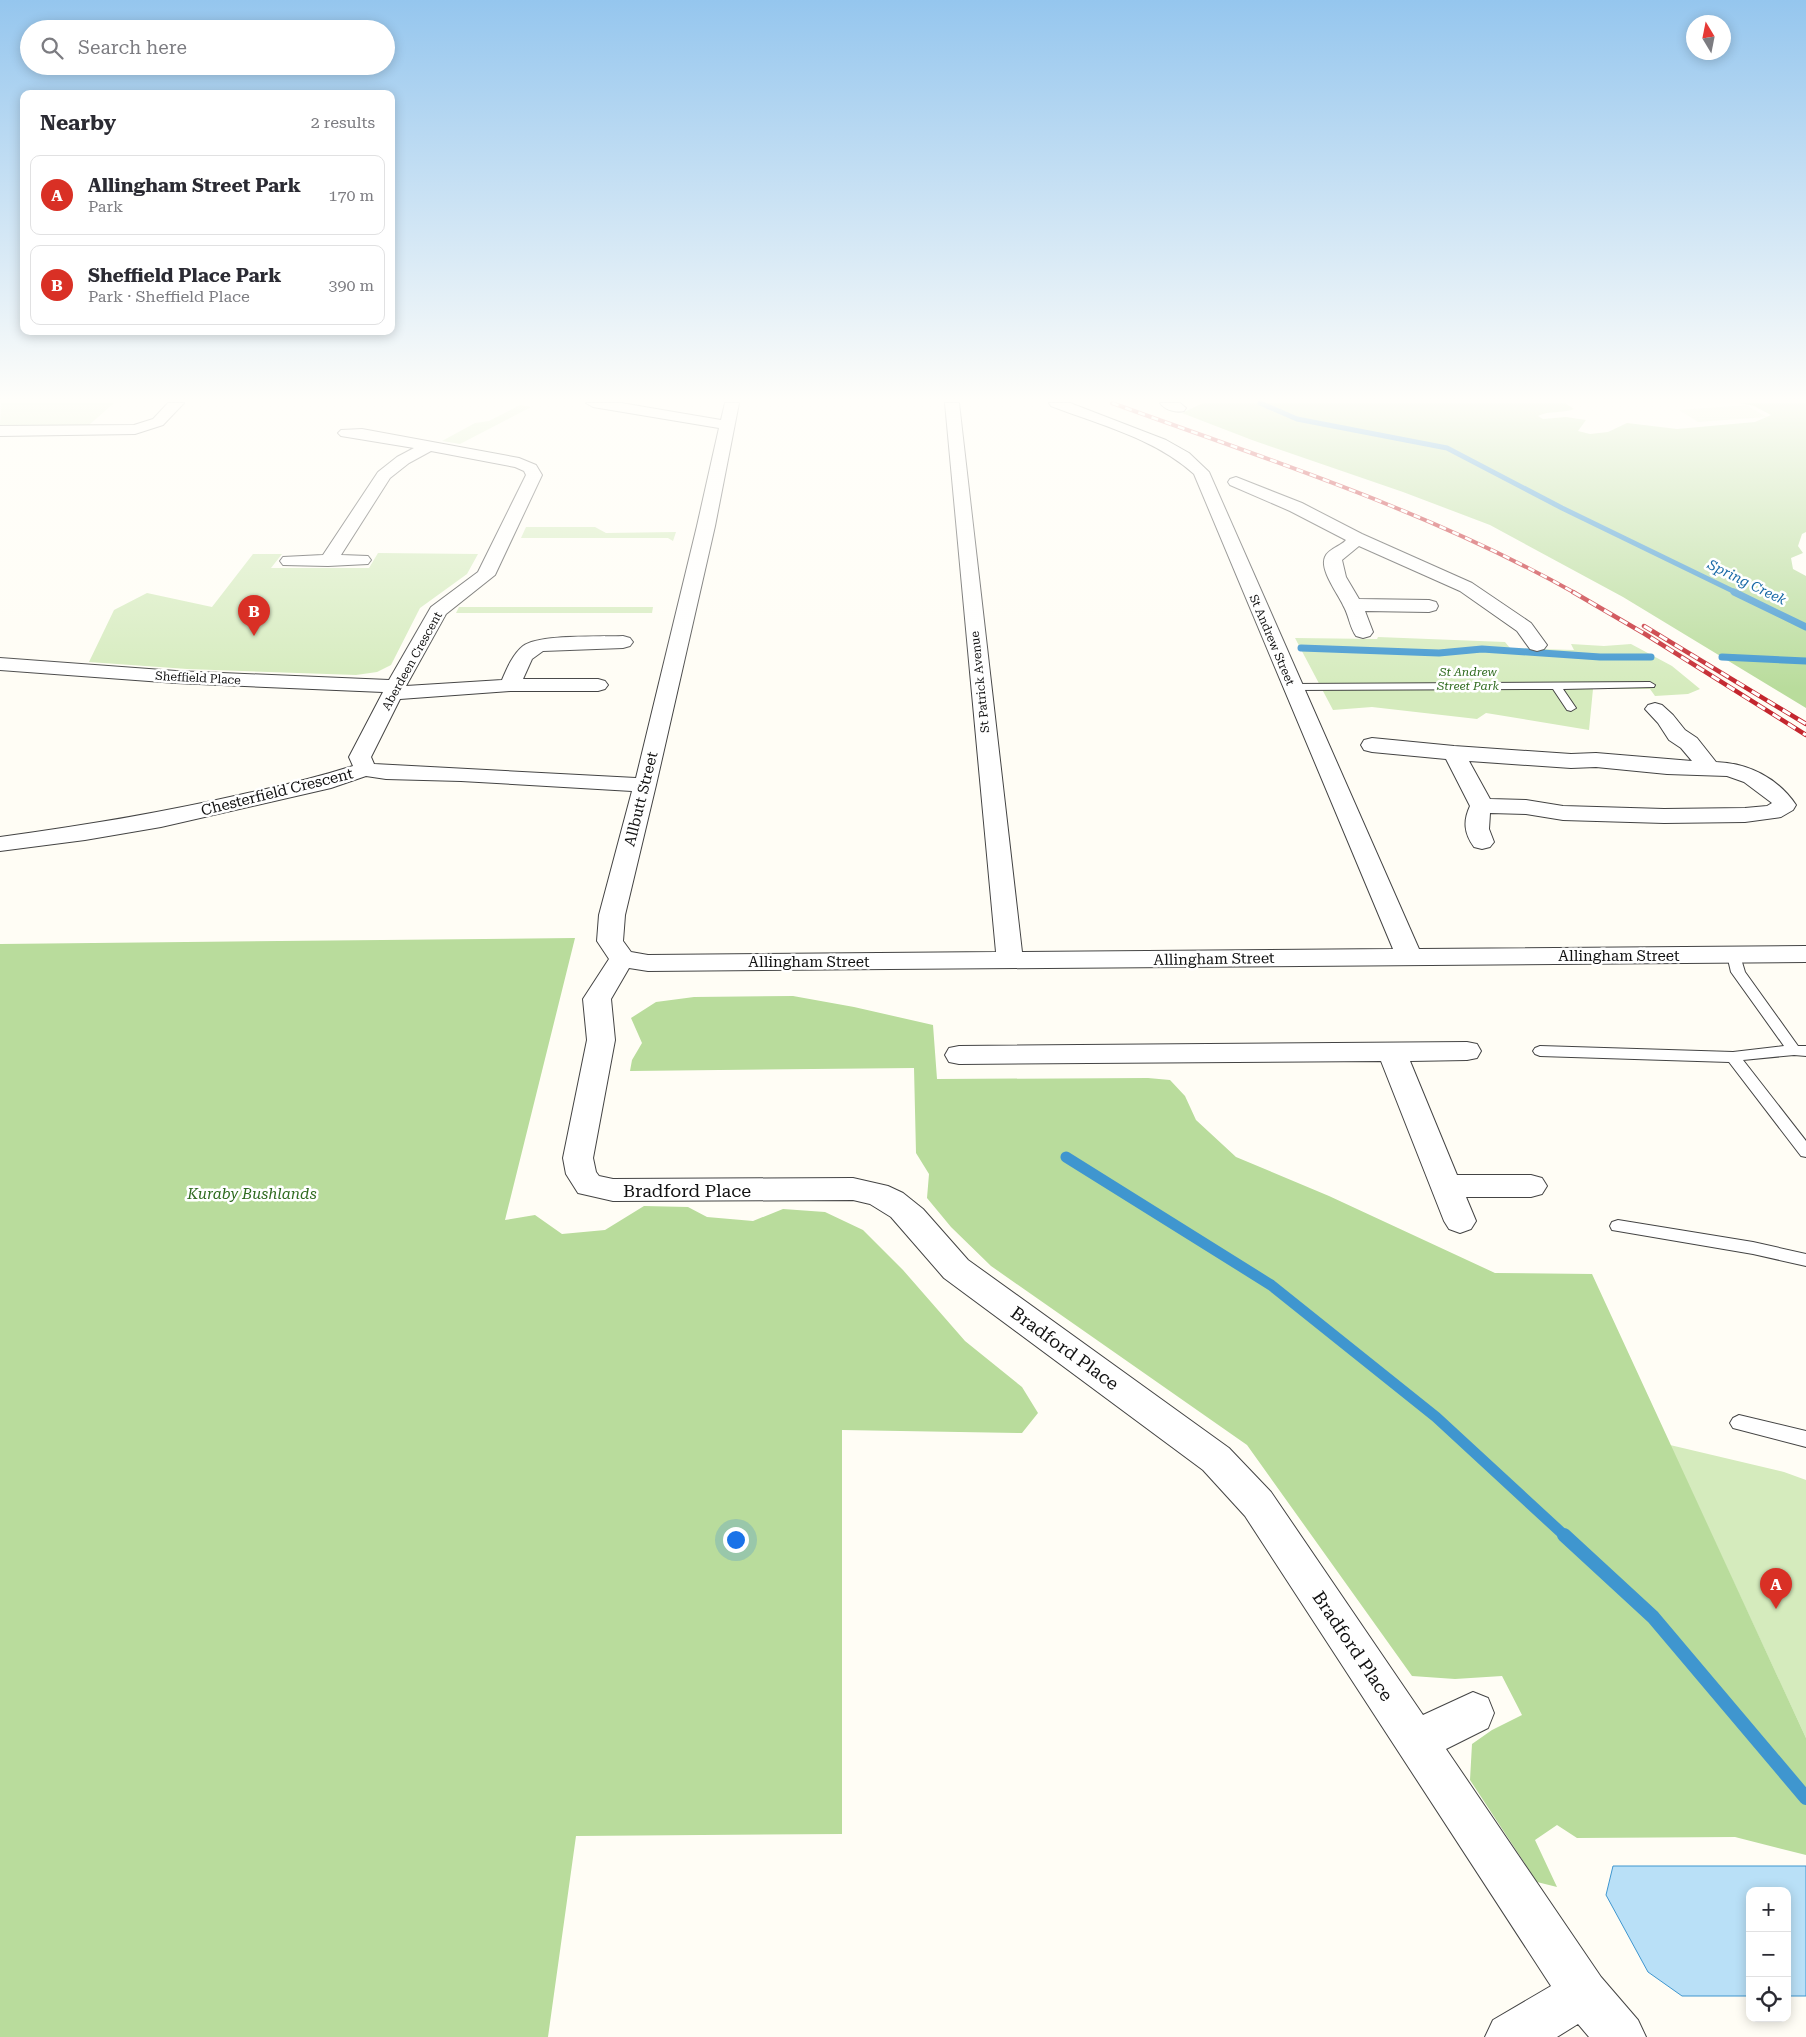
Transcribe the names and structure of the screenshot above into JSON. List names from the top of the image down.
{
  "streets": {
    "street": [
      "St Andrew Street",
      "Aberdeen Crescent",
      "Sheffield Place",
      "St Patrick Avenue",
      "Chesterfield Crescent",
      "Allbutt Street",
      "Allingham Street",
      "Bradford Place"
    ]
  },
  "crossings": [
    ["St Andrew Street", "Allingham Street"],
    ["Aberdeen Crescent", "Sheffield Place"],
    ["Aberdeen Crescent", "Chesterfield Crescent"],
    ["St Patrick Avenue", "Allingham Street"],
    ["Chesterfield Crescent", "Allbutt Street"],
    ["Allbutt Street", "Allingham Street"],
    ["Allbutt Street", "Bradford Place"],
    ["Allingham Street", "Bradford Place"]
  ],
  "water": ["Spring Creek"],
  "parks": ["St Andrew Street Park", "Kuraby Bushlands"],
  "north": "top",
  "page": {
    "search": "Search here",
    "heading": ["Nearby", "2 results"],
    "list": [
      {
        "mark": "A",
        "name": "Allingham Street Park",
        "note": "Park",
        "value": "170 m"
      },
      {
        "mark": "B",
        "name": "Sheffield Place Park",
        "note": "Park · Sheffield Place",
        "value": "390 m"
      }
    ],
    "pins": ["B", "A"],
    "map_buttons": ["+", "−"]
  }
}
